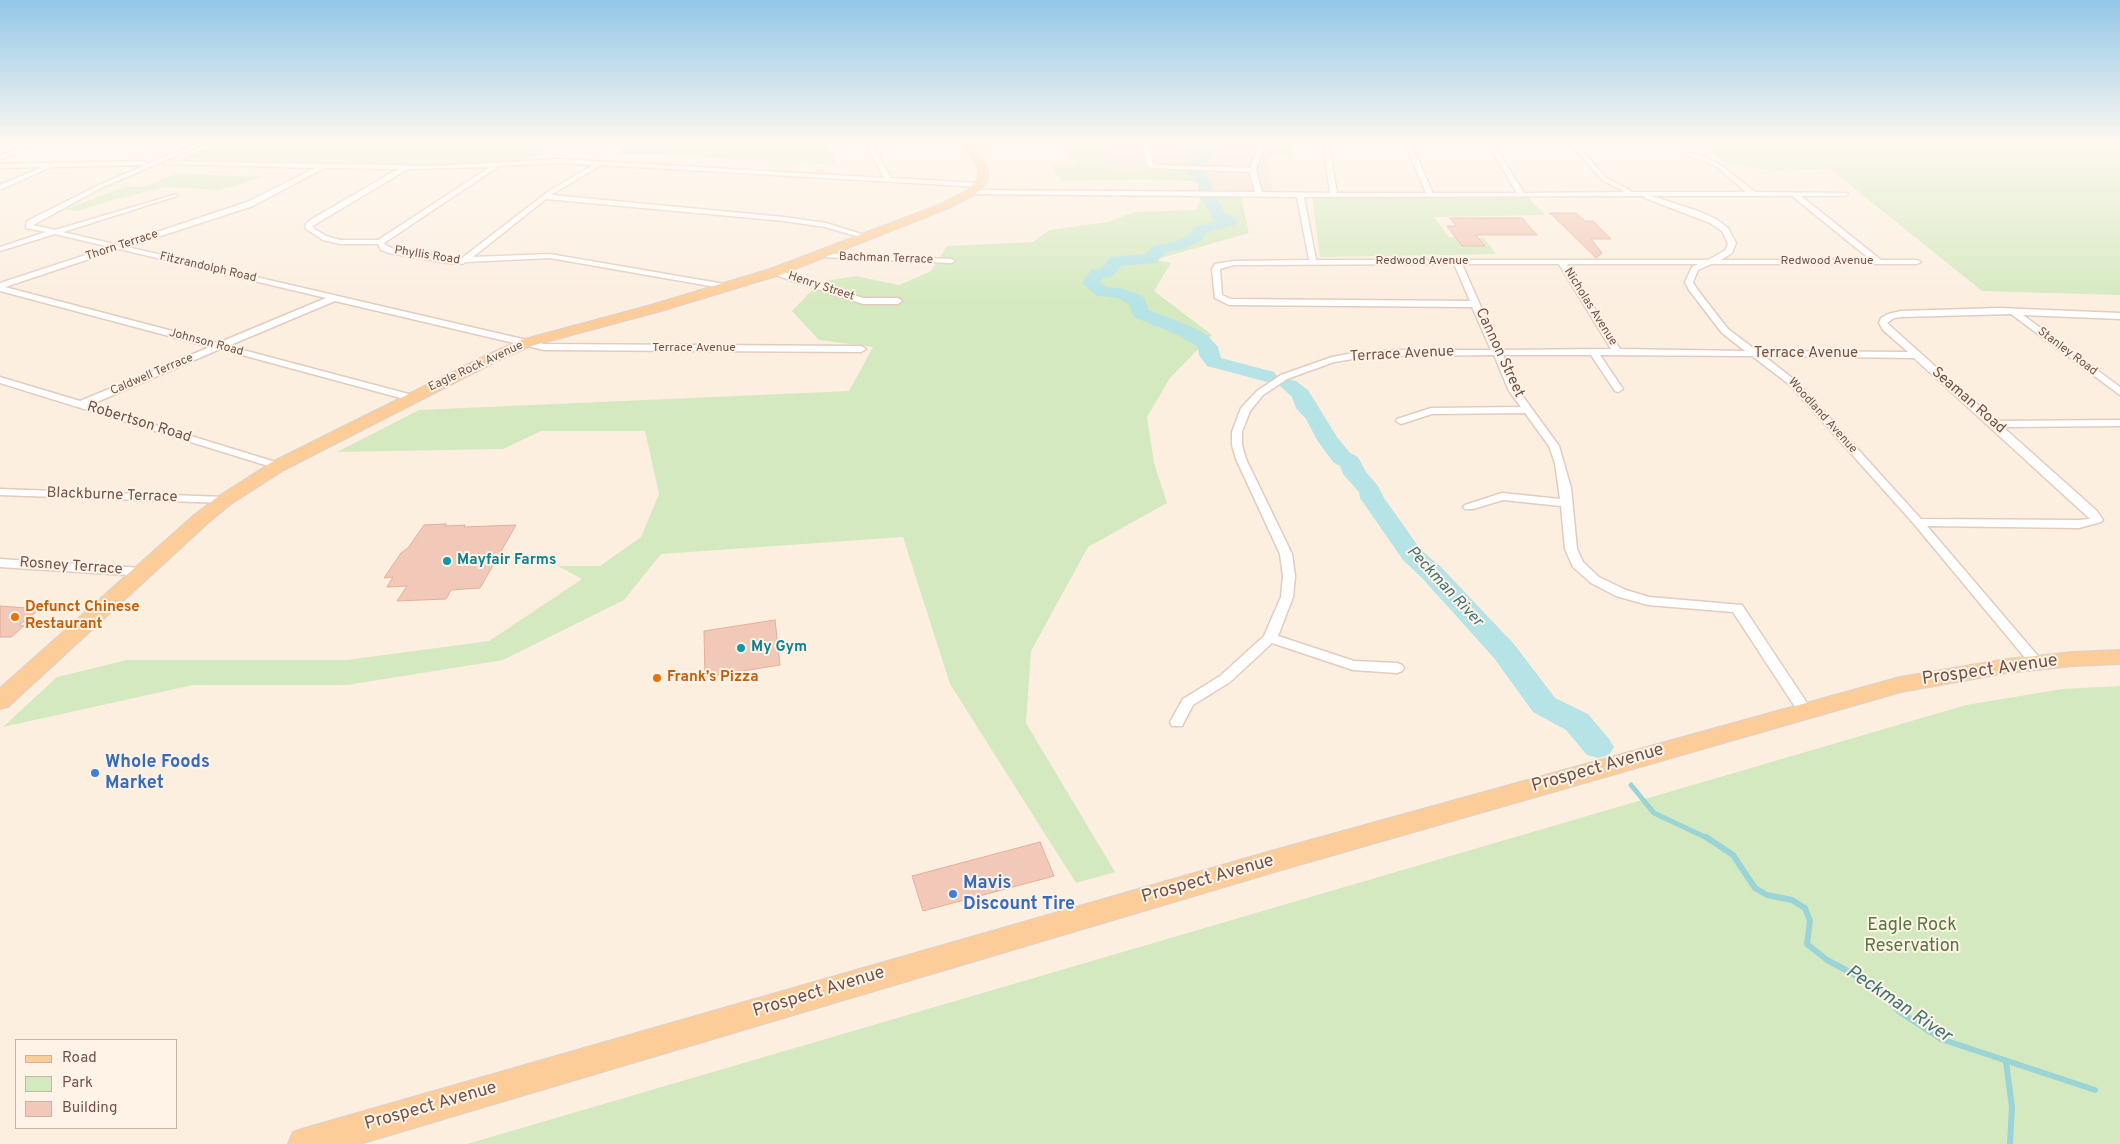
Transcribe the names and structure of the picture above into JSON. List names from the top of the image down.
{
  "streets": {
    "main road": ["Eagle Rock Avenue", "Prospect Avenue"],
    "street": [
      "Thorn Terrace",
      "Phyllis Road",
      "Bachman Terrace",
      "Redwood Avenue",
      "Fitzrandolph Road",
      "Henry Street",
      "Nicholas Avenue",
      "Johnson Road",
      "Terrace Avenue",
      "Stanley Road",
      "Cannon Street",
      "Caldwell Terrace",
      "Seaman Road",
      "Woodland Avenue",
      "Robertson Road",
      "Blackburne Terrace",
      "Rosney Terrace"
    ]
  },
  "crossings": [
    ["Thorn Terrace", "Fitzrandolph Road"],
    ["Thorn Terrace", "Johnson Road"],
    ["Phyllis Road", "Eagle Rock Avenue"],
    ["Bachman Terrace", "Eagle Rock Avenue"],
    ["Redwood Avenue", "Nicholas Avenue"],
    ["Redwood Avenue", "Cannon Street"],
    ["Redwood Avenue", "Woodland Avenue"],
    ["Fitzrandolph Road", "Terrace Avenue"],
    ["Fitzrandolph Road", "Eagle Rock Avenue"],
    ["Fitzrandolph Road", "Caldwell Terrace"],
    ["Henry Street", "Eagle Rock Avenue"],
    ["Nicholas Avenue", "Terrace Avenue"],
    ["Johnson Road", "Eagle Rock Avenue"],
    ["Johnson Road", "Caldwell Terrace"],
    ["Terrace Avenue", "Cannon Street"],
    ["Terrace Avenue", "Eagle Rock Avenue"],
    ["Terrace Avenue", "Seaman Road"],
    ["Terrace Avenue", "Woodland Avenue"],
    ["Stanley Road", "Seaman Road"],
    ["Cannon Street", "Prospect Avenue"],
    ["Eagle Rock Avenue", "Robertson Road"],
    ["Eagle Rock Avenue", "Blackburne Terrace"],
    ["Eagle Rock Avenue", "Rosney Terrace"],
    ["Caldwell Terrace", "Robertson Road"],
    ["Seaman Road", "Woodland Avenue"],
    ["Woodland Avenue", "Prospect Avenue"]
  ],
  "water": ["Peckman River"],
  "parks": ["Eagle Rock Reservation"],
  "places": [
    "Mayfair Farms",
    "Defunct Chinese Restaurant",
    "My Gym",
    "Frank’s Pizza",
    "Whole Foods Market",
    "Mavis Discount Tire"
  ],
  "legend": ["Road", "Park", "Building"]
}
